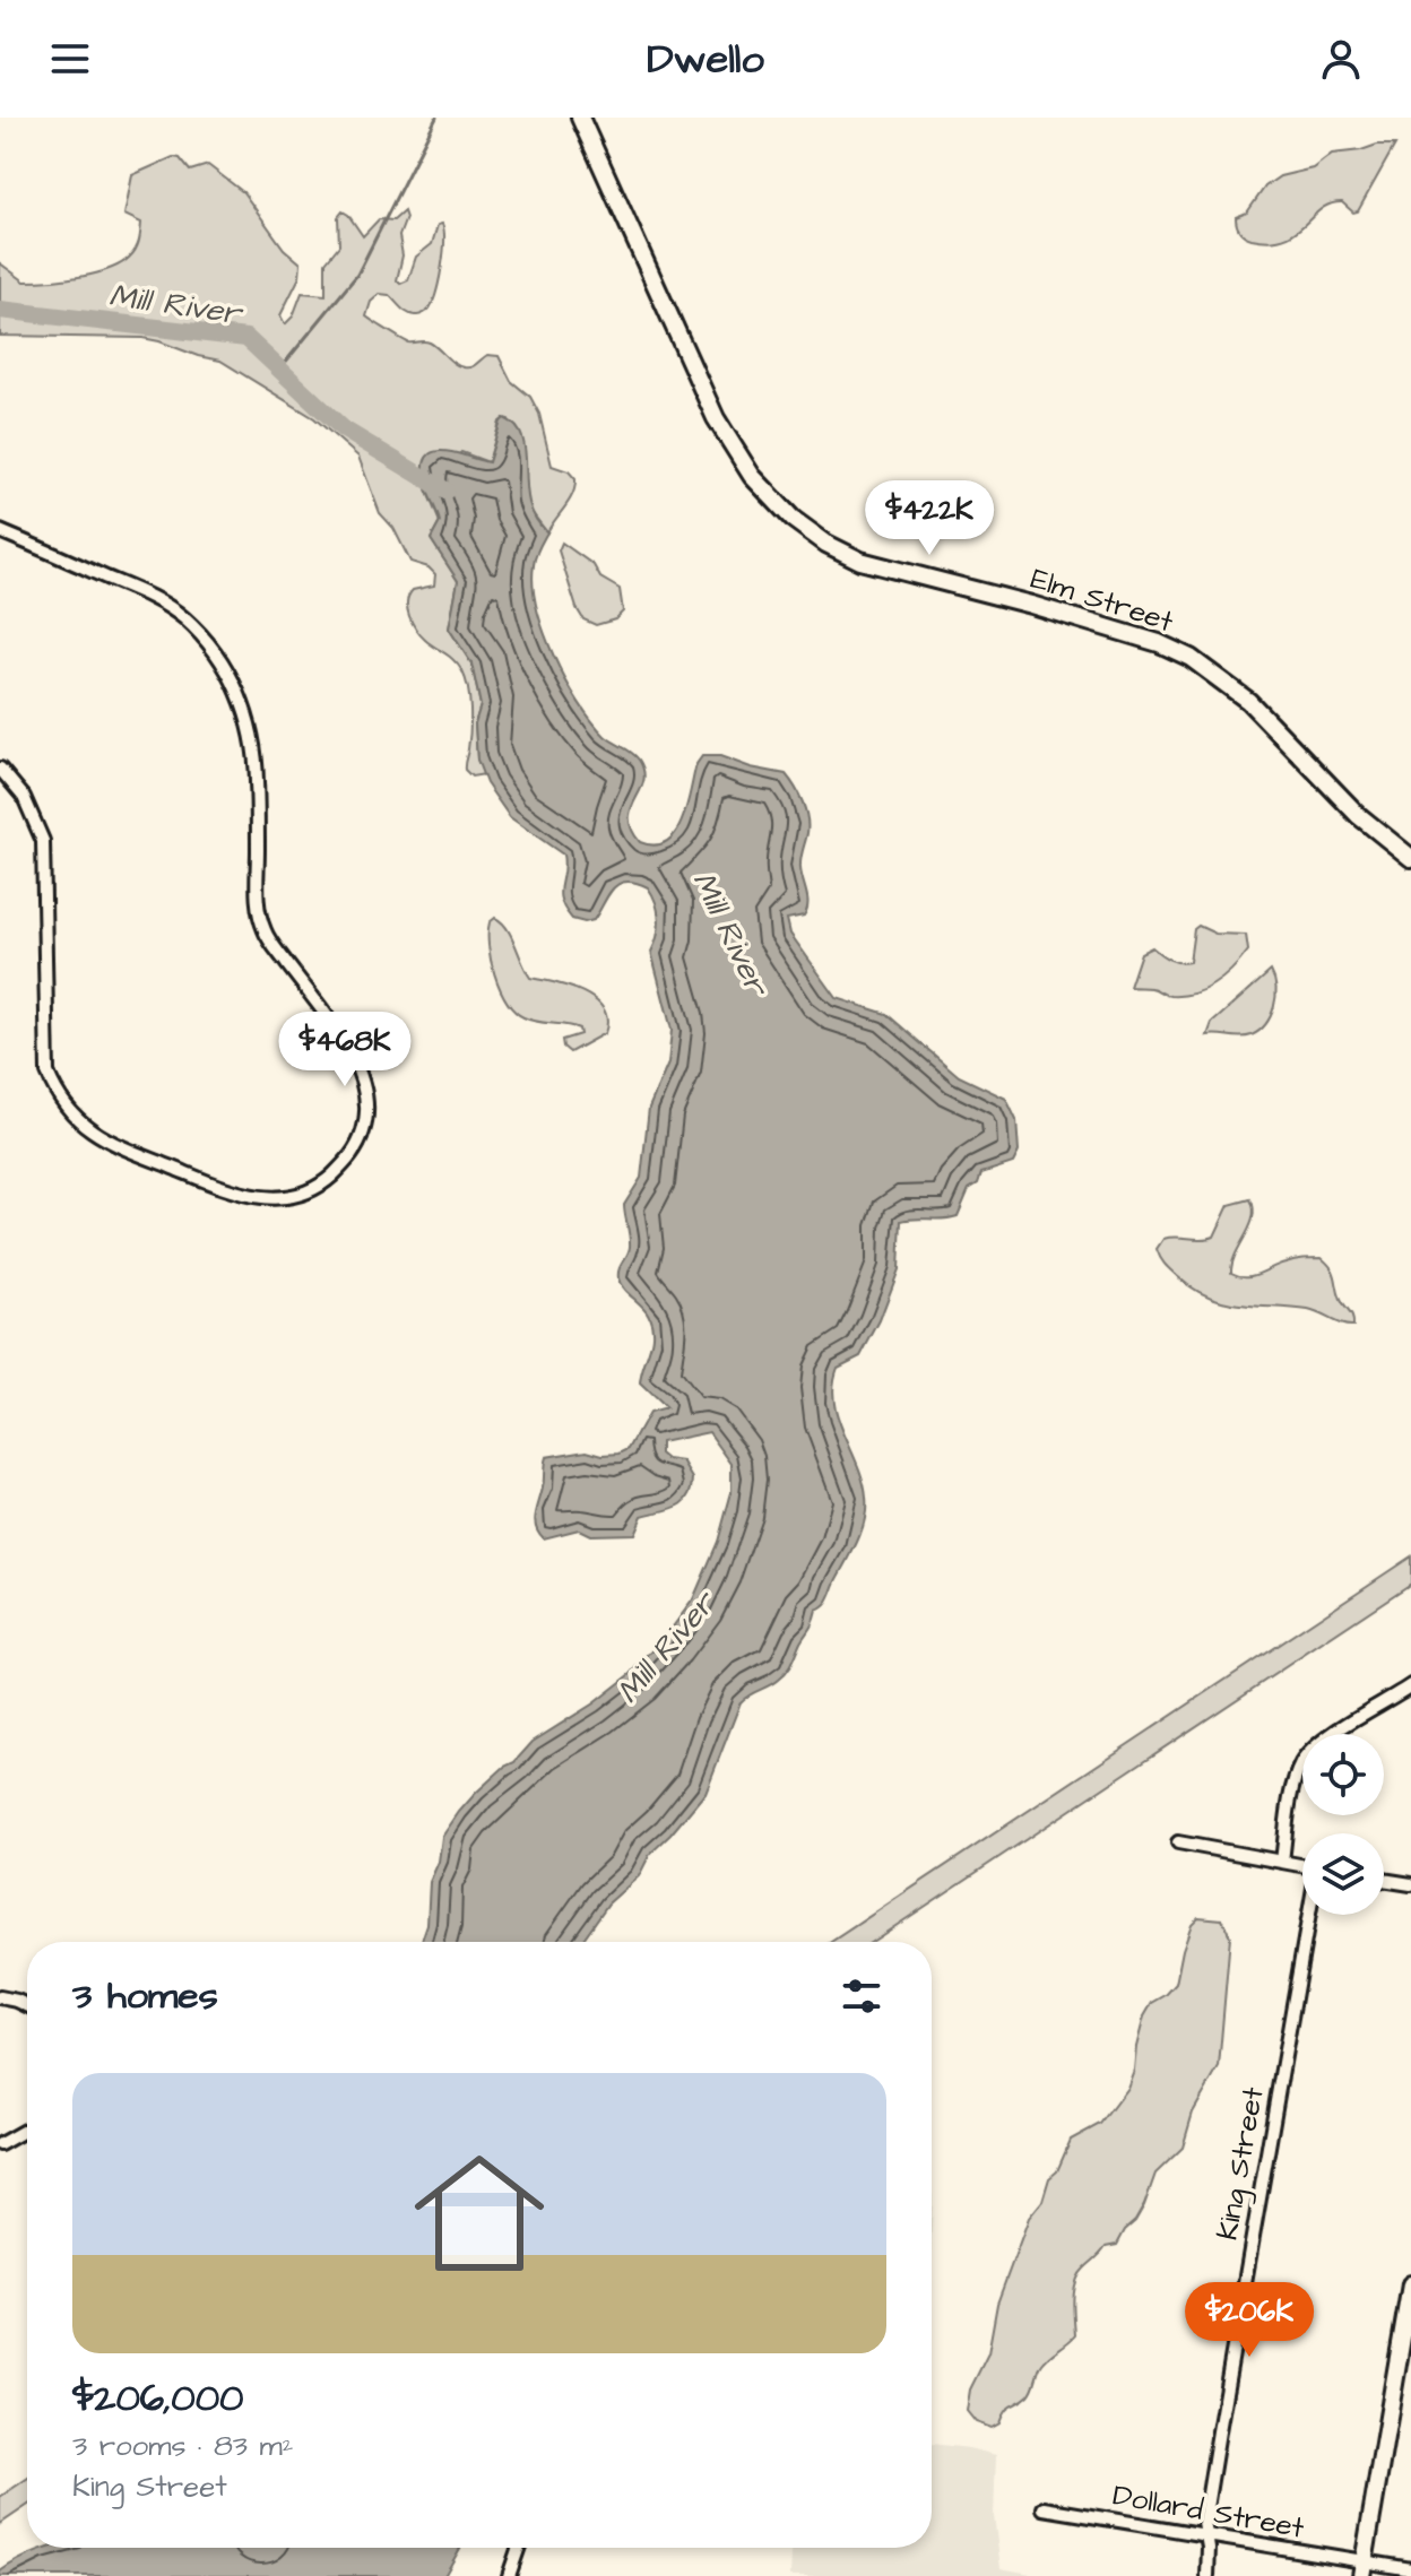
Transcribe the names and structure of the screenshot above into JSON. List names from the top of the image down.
{
  "streets": {
    "main road": ["Elm Street"],
    "street": ["King Street", "Dollard Street"]
  },
  "crossings": [
    ["King Street", "Dollard Street"]
  ],
  "water": ["Mill River"],
  "page": {
    "header": "Dwello",
    "price": ["$422K", "$468K", "$206K"],
    "heading": "3 homes",
    "list": [
      {
        "name": "$206,000",
        "note": "3 rooms · 83 m² · King Street"
      }
    ]
  }
}
